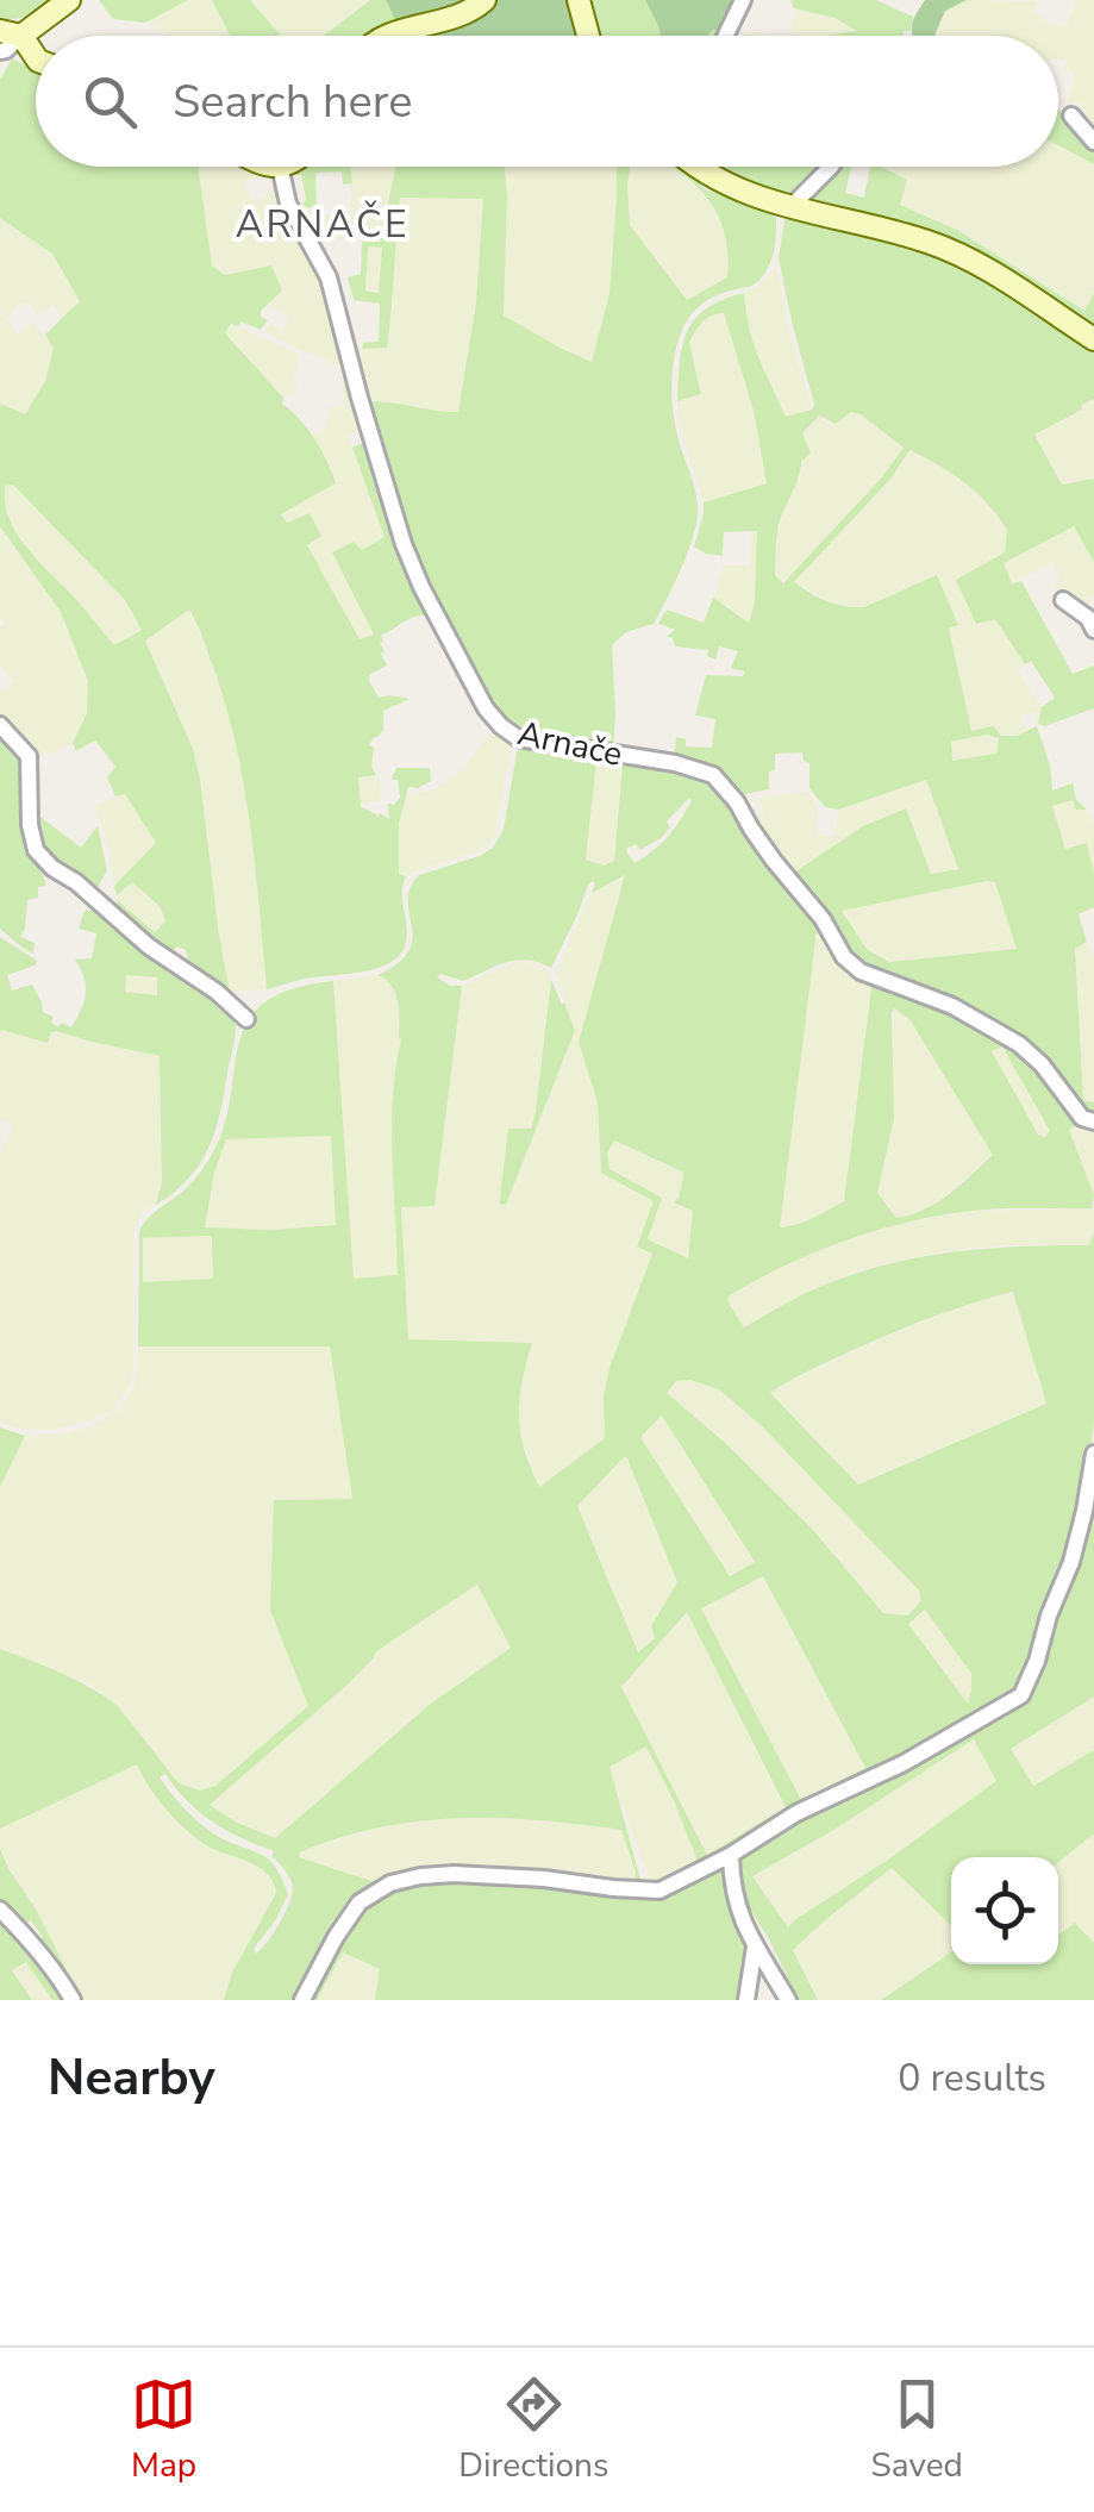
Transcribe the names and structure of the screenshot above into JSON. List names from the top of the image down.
{
  "streets": {
    "street": ["Arnače"]
  },
  "districts": ["ARNAČE"],
  "page": {
    "search": "Search here",
    "heading": ["Nearby", "0 results"],
    "nav": ["Map", "Directions", "Saved"]
  }
}
